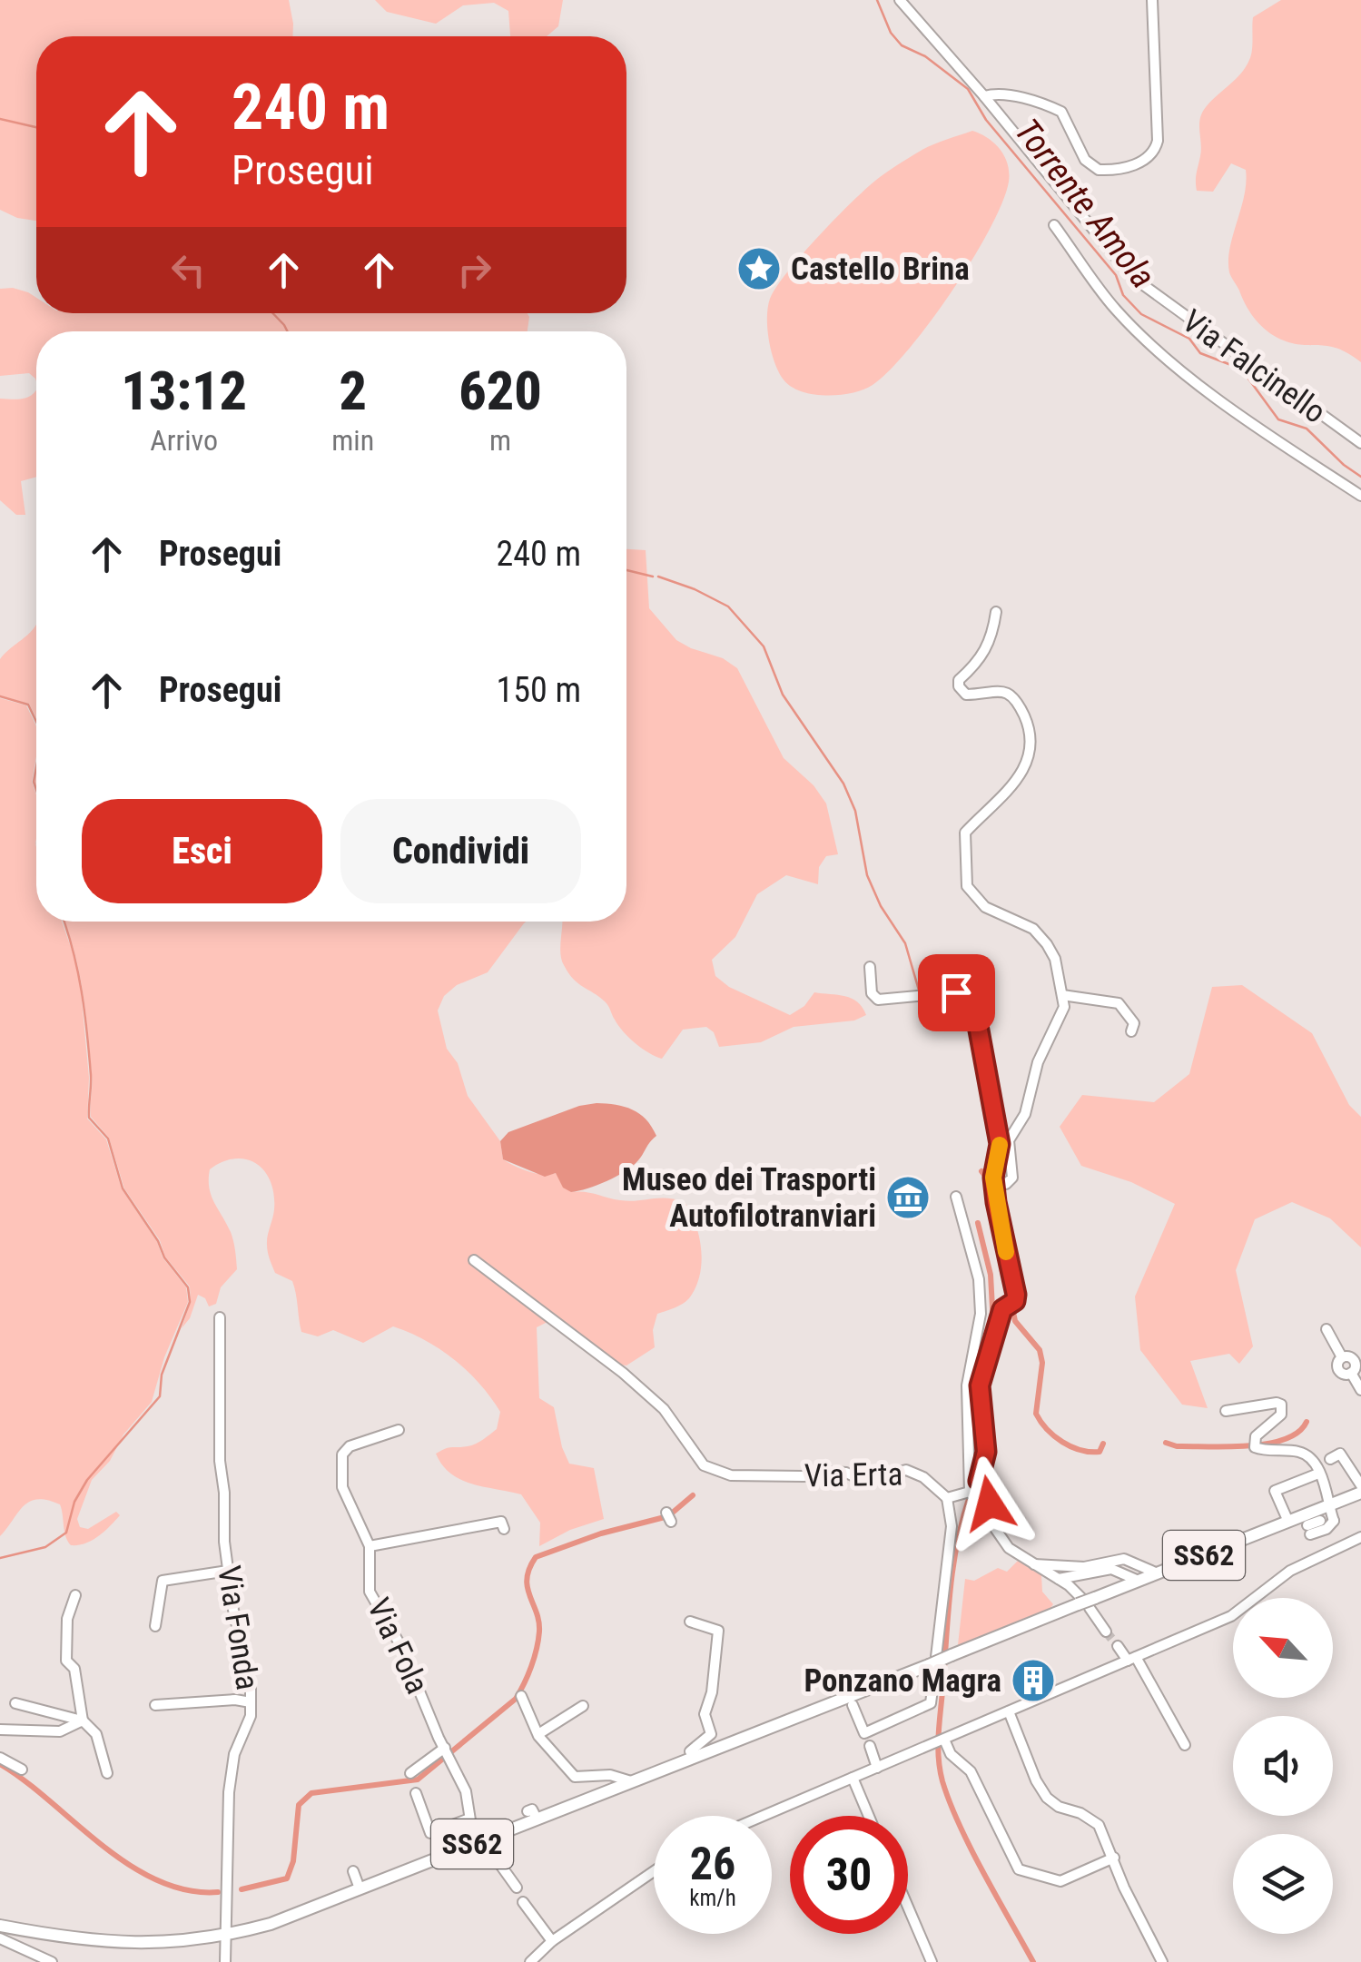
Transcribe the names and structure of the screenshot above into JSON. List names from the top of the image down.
{
  "streets": {
    "main road": ["SS62"],
    "street": [
      "Via Falcinello",
      "Via Erta",
      "Via Fonda",
      "Via Fola"
    ]
  },
  "crossings": [
    ["SS62", "Via Fonda"],
    ["SS62", "Via Fola"]
  ],
  "water": ["Torrente Amola"],
  "places": {
    "place": ["Castello Brina"],
    "museum": ["Museo dei Trasporti Autofilotranviari"],
    "building": ["Ponzano Magra"]
  },
  "north": "top left",
  "page": {
    "turn": ["240 m", "Prosegui"],
    "eta": [
      "13:12",
      "Arrivo",
      "2",
      "min",
      "620",
      "m"
    ],
    "list": [
      {
        "name": "Prosegui",
        "value": "240 m"
      },
      {
        "name": "Prosegui",
        "value": "150 m"
      }
    ],
    "buttons": ["Esci", "Condividi"],
    "speed": "26 km/h",
    "limit": "30"
  }
}
